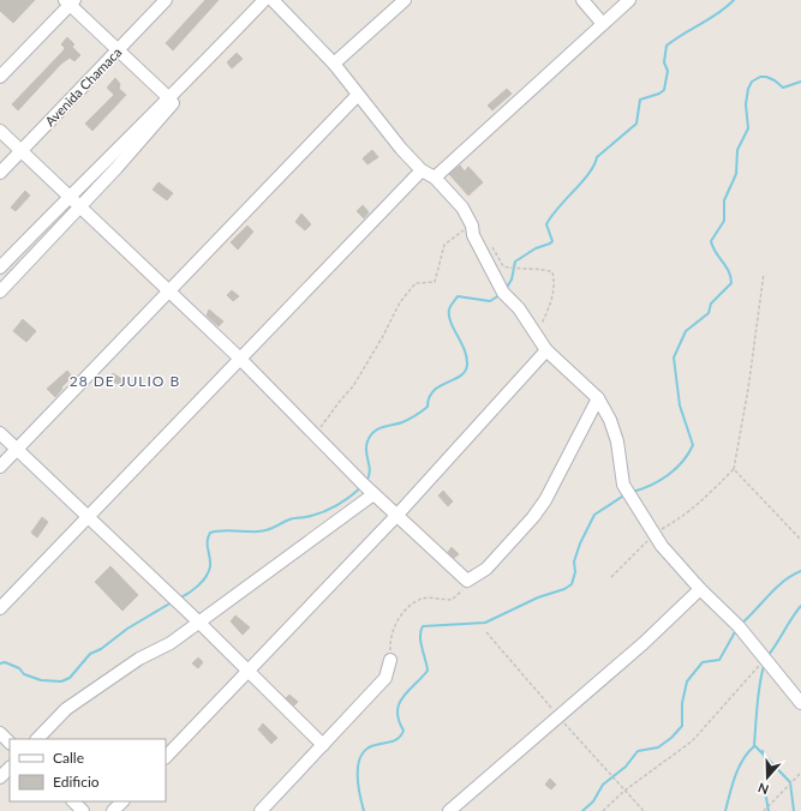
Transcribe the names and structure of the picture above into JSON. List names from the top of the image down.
{
  "streets": {
    "street": ["Avenida Chamaca"]
  },
  "districts": ["28 DE JULIO B"],
  "legend": ["Calle", "Edificio"],
  "north": "bottom"
}
